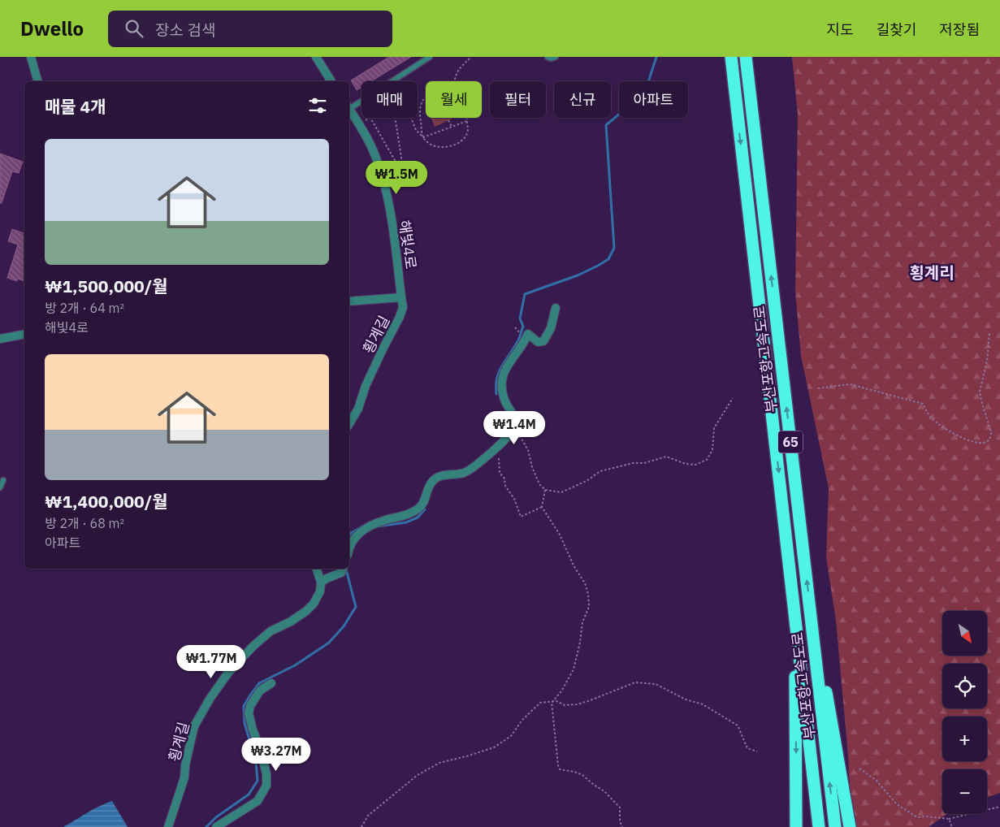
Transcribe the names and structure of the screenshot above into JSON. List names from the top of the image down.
{
  "streets": {
    "highway": ["부산포항고속도로", "65"],
    "street": ["해빛4로", "횡계길"]
  },
  "crossings": [
    ["해빛4로", "횡계길"]
  ],
  "districts": ["횡계리"],
  "north": "bottom right",
  "page": {
    "header": "Dwello",
    "search": "장소 검색",
    "nav": ["지도", "길찾기", "저장됨"],
    "chip": [
      "매매",
      "월세",
      "필터",
      "신규",
      "아파트"
    ],
    "heading": "매물 4개",
    "list": [
      {
        "name": "₩1,500,000/월",
        "note": "방 2개 · 64 m² · 해빛4로"
      },
      {
        "name": "₩1,400,000/월",
        "note": "방 2개 · 68 m² · 아파트"
      }
    ],
    "price": [
      "₩1.5M",
      "₩1.4M",
      "₩1.77M",
      "₩3.27M"
    ],
    "map_buttons": ["+", "−"]
  }
}
